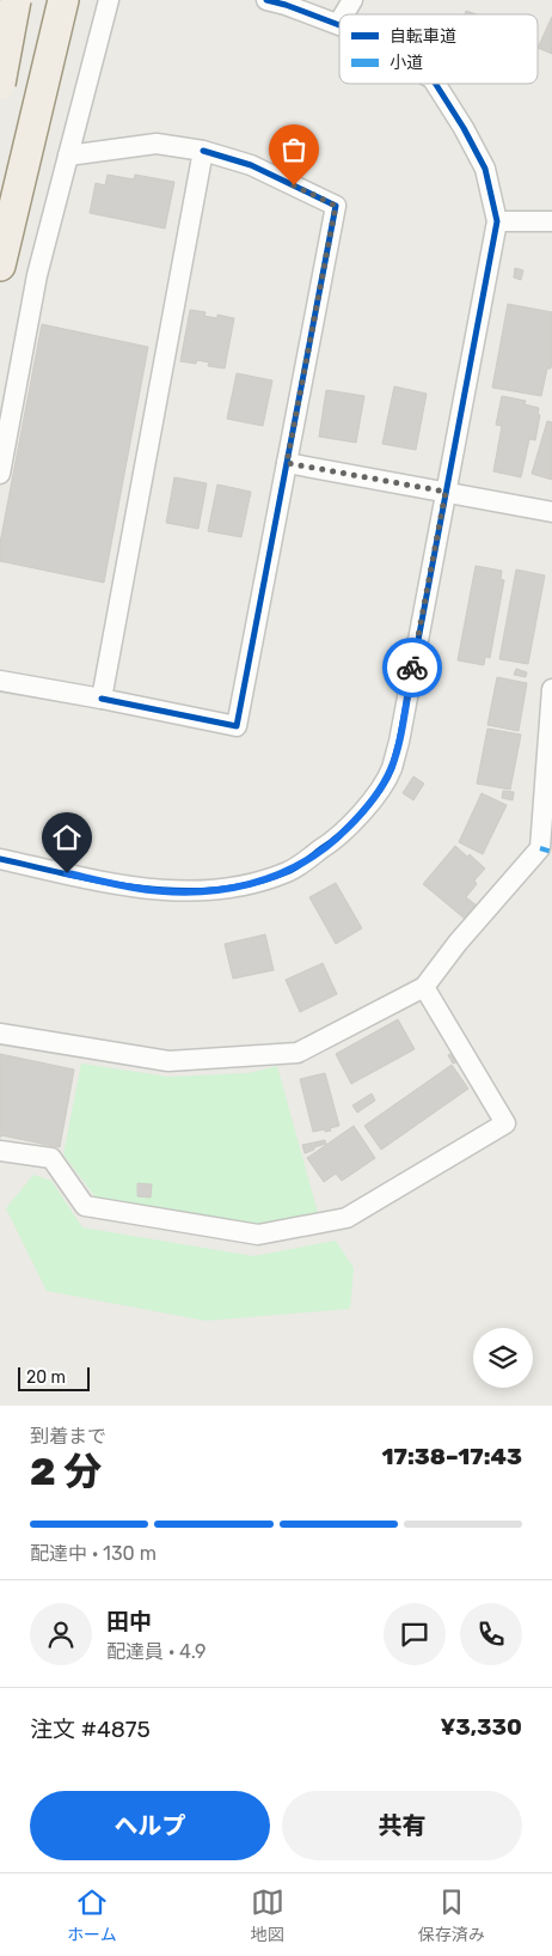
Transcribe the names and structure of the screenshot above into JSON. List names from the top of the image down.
{
  "legend": ["自転車道", "小道"],
  "scale_bar": "20 m",
  "page": {
    "scale": "20 m",
    "heading": ["2 分", "到着まで", "17:38–17:43"],
    "panel": [
      "田中",
      "配達員 · 4.9",
      "注文 #4875",
      "¥3,330"
    ],
    "bar": "配達中 · 130 m",
    "buttons": ["ヘルプ", "共有"],
    "tabs": ["ホーム", "地図", "保存済み"]
  }
}
